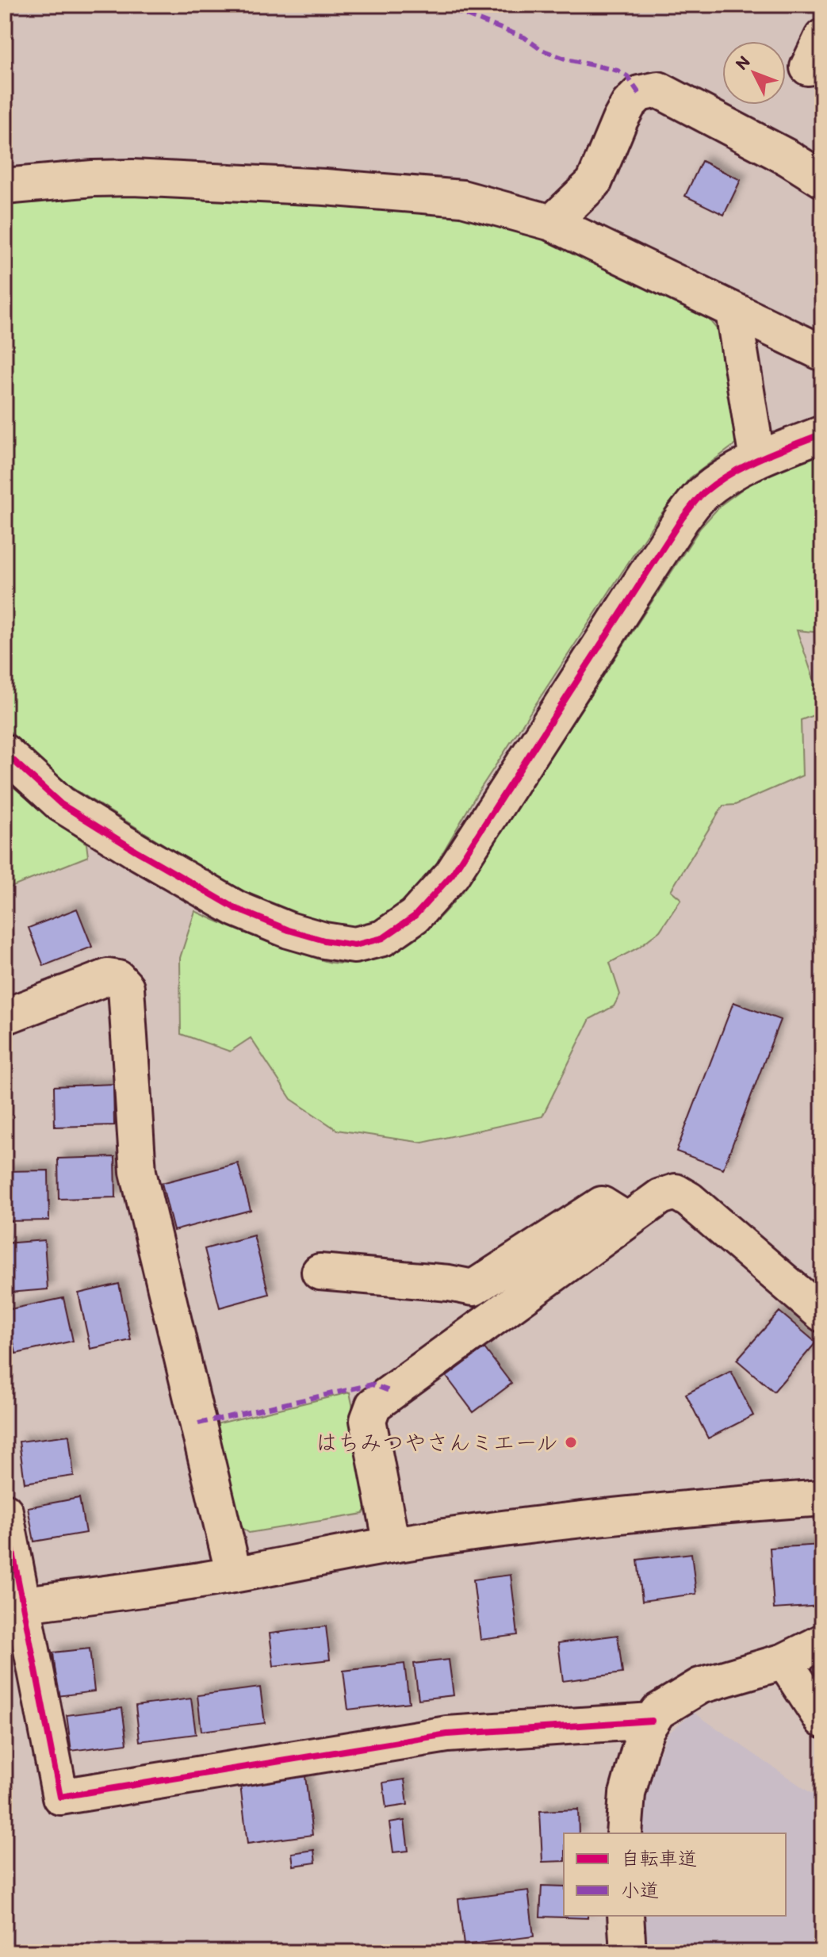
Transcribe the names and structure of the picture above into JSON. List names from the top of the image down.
{
  "places": ["はちみつやさんミエール"],
  "legend": ["自転車道", "小道"],
  "north": "top left"
}
